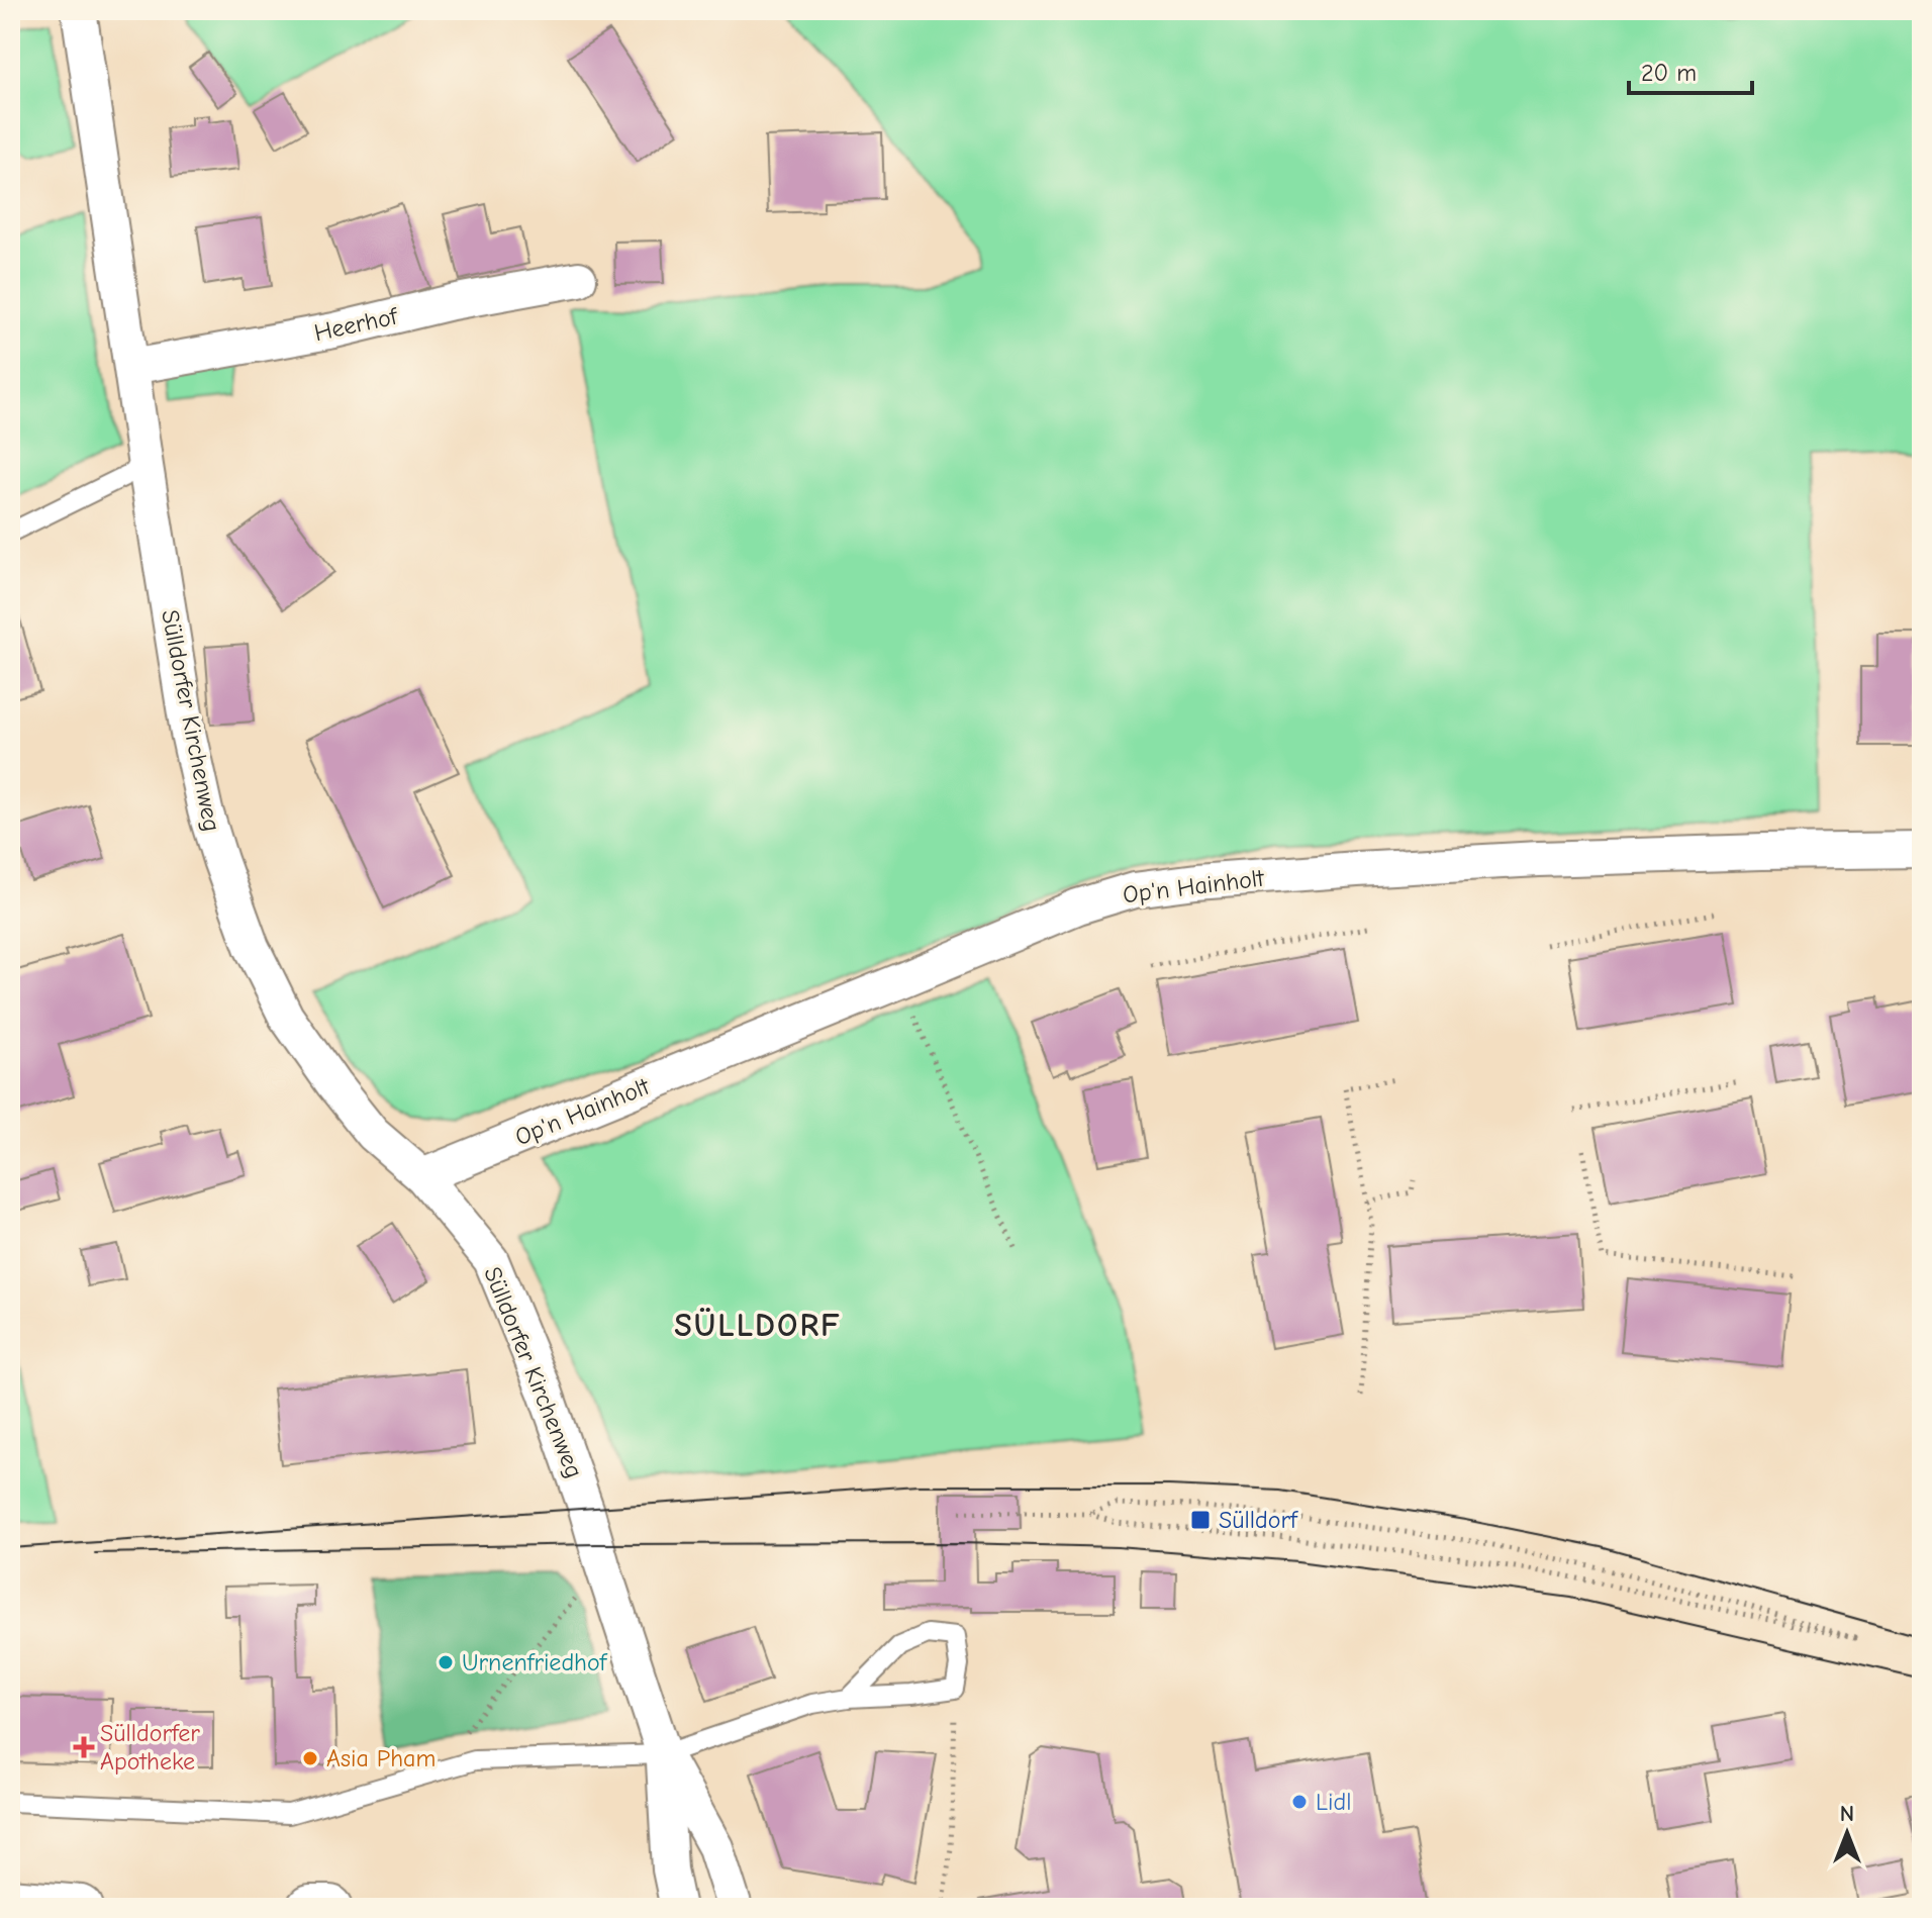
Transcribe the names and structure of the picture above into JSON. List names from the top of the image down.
{
  "streets": {
    "street": ["Heerhof", "Sülldorfer Kirchenweg", "Op'n Hainholt"]
  },
  "crossings": [
    ["Heerhof", "Sülldorfer Kirchenweg"],
    ["Sülldorfer Kirchenweg", "Op'n Hainholt"]
  ],
  "districts": ["SÜLLDORF"],
  "places": {
    "transit": ["Sülldorf"],
    "other": ["Urnenfriedhof", "Asia Pham", "Lidl"],
    "health": ["Sülldorfer Apotheke"]
  },
  "scale_bar": "20 m",
  "north": "top"
}
